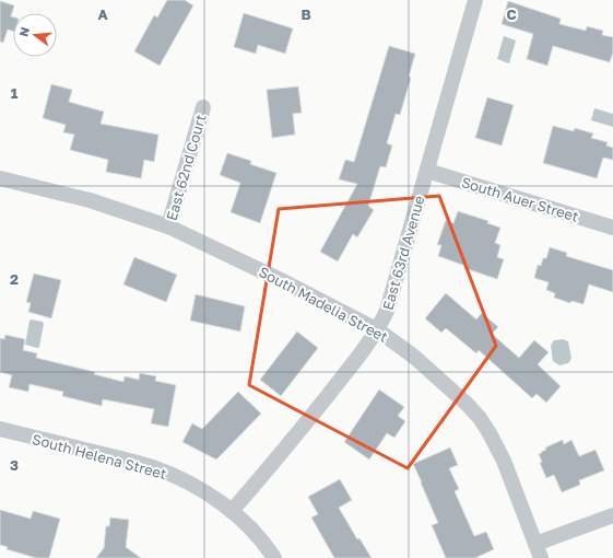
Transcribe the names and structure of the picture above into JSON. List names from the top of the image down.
{
  "streets": {
    "street": [
      "East 62nd Court",
      "South Auer Street",
      "East 63rd Avenue",
      "South Madelia Street",
      "South Helena Street"
    ]
  },
  "crossings": [
    ["East 62nd Court", "South Madelia Street"],
    ["South Auer Street", "East 63rd Avenue"],
    ["East 63rd Avenue", "South Madelia Street"],
    ["East 63rd Avenue", "South Helena Street"]
  ],
  "north": "left",
  "grid": {
    "columns": ["A", "B", "C"],
    "rows": ["1", "2", "3"]
  }
}
